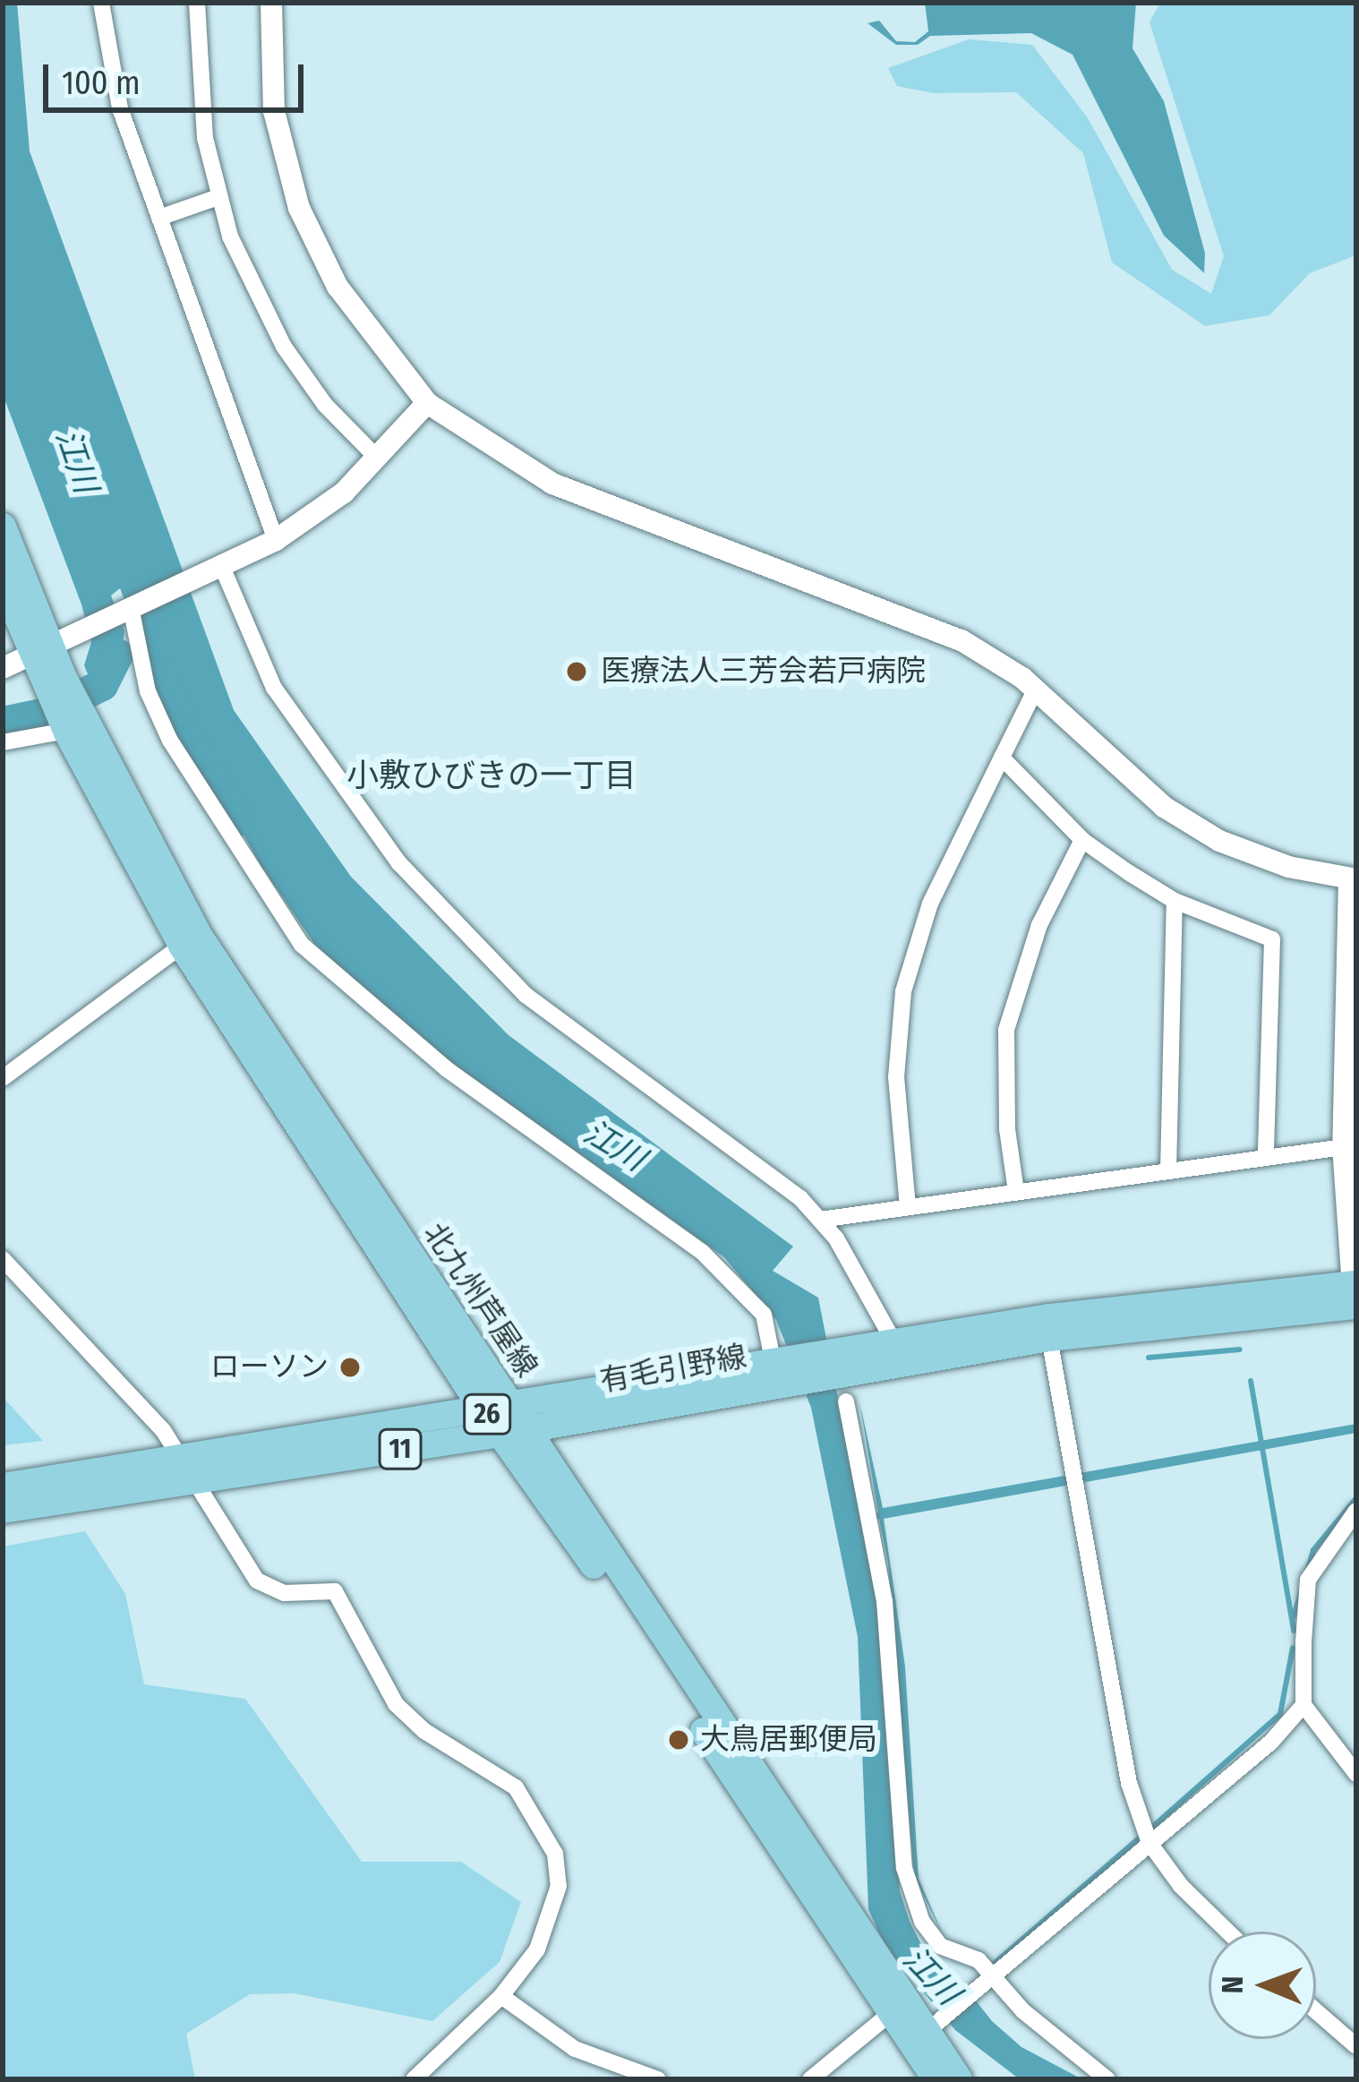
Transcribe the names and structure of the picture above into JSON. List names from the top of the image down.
{
  "streets": {
    "main road": [
      "北九州芦屋線",
      "有毛引野線",
      "26",
      "11"
    ]
  },
  "crossings": [
    ["北九州芦屋線", "有毛引野線"]
  ],
  "districts": ["小敷ひびきの一丁目"],
  "water": ["江川"],
  "places": ["医療法人三芳会若戸病院", "ローソン", "大鳥居郵便局"],
  "scale_bar": "100 m",
  "north": "left"
}
